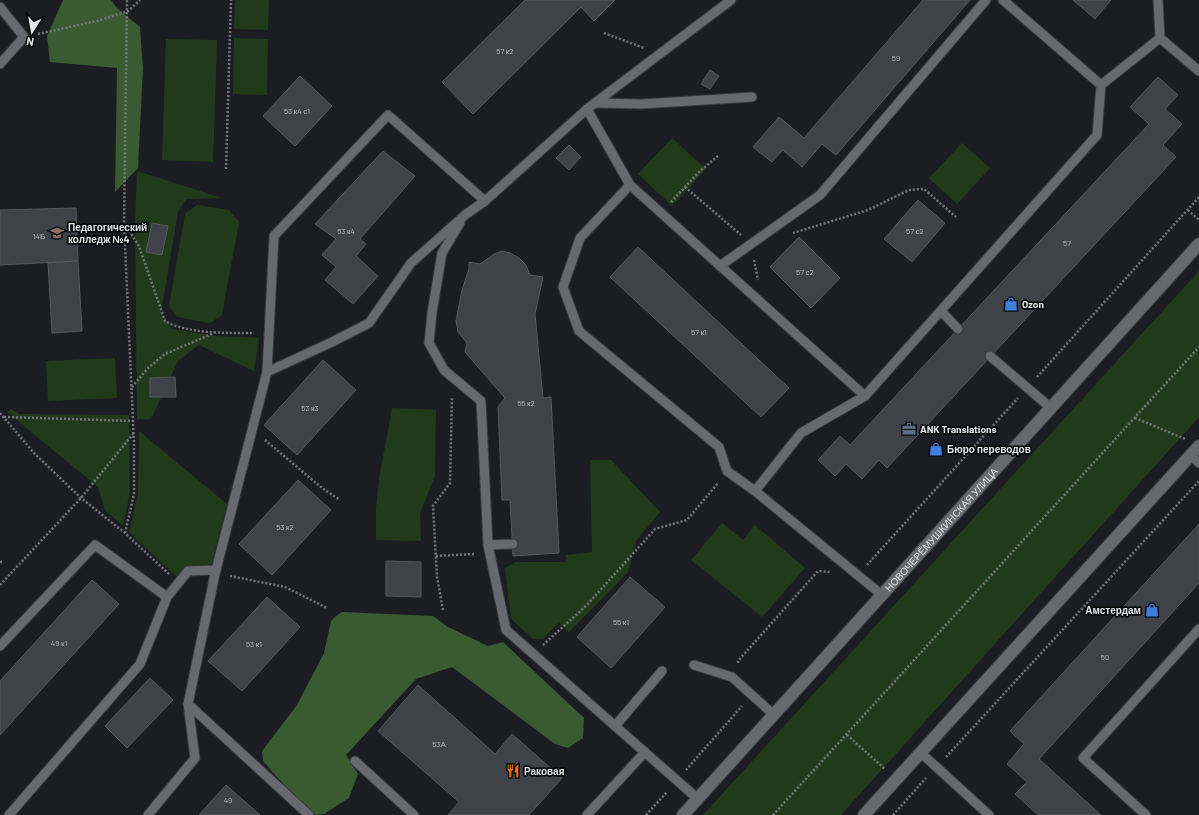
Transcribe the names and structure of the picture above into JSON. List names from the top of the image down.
{
  "streets": {
    "street": ["НОВОЧЕРЁМУШКИНСКАЯ УЛИЦА"]
  },
  "places": {
    "school or university": ["Педагогический колледж №4"],
    "shop": ["Ozon", "Бюро переводов", "Амстердам"],
    "office": ["ANK Translations"],
    "restaurant": ["Раковая"]
  },
  "house_numbers": [
    "57 к2",
    "59",
    "53 к4 с1",
    "53 к4",
    "57 с2",
    "14Б",
    "57",
    "57 с2",
    "57 к1",
    "55 к2",
    "53 к3",
    "53 к2",
    "55 к1",
    "49 к1",
    "53 к1",
    "50",
    "53А",
    "49"
  ],
  "north": "bottom"
}
